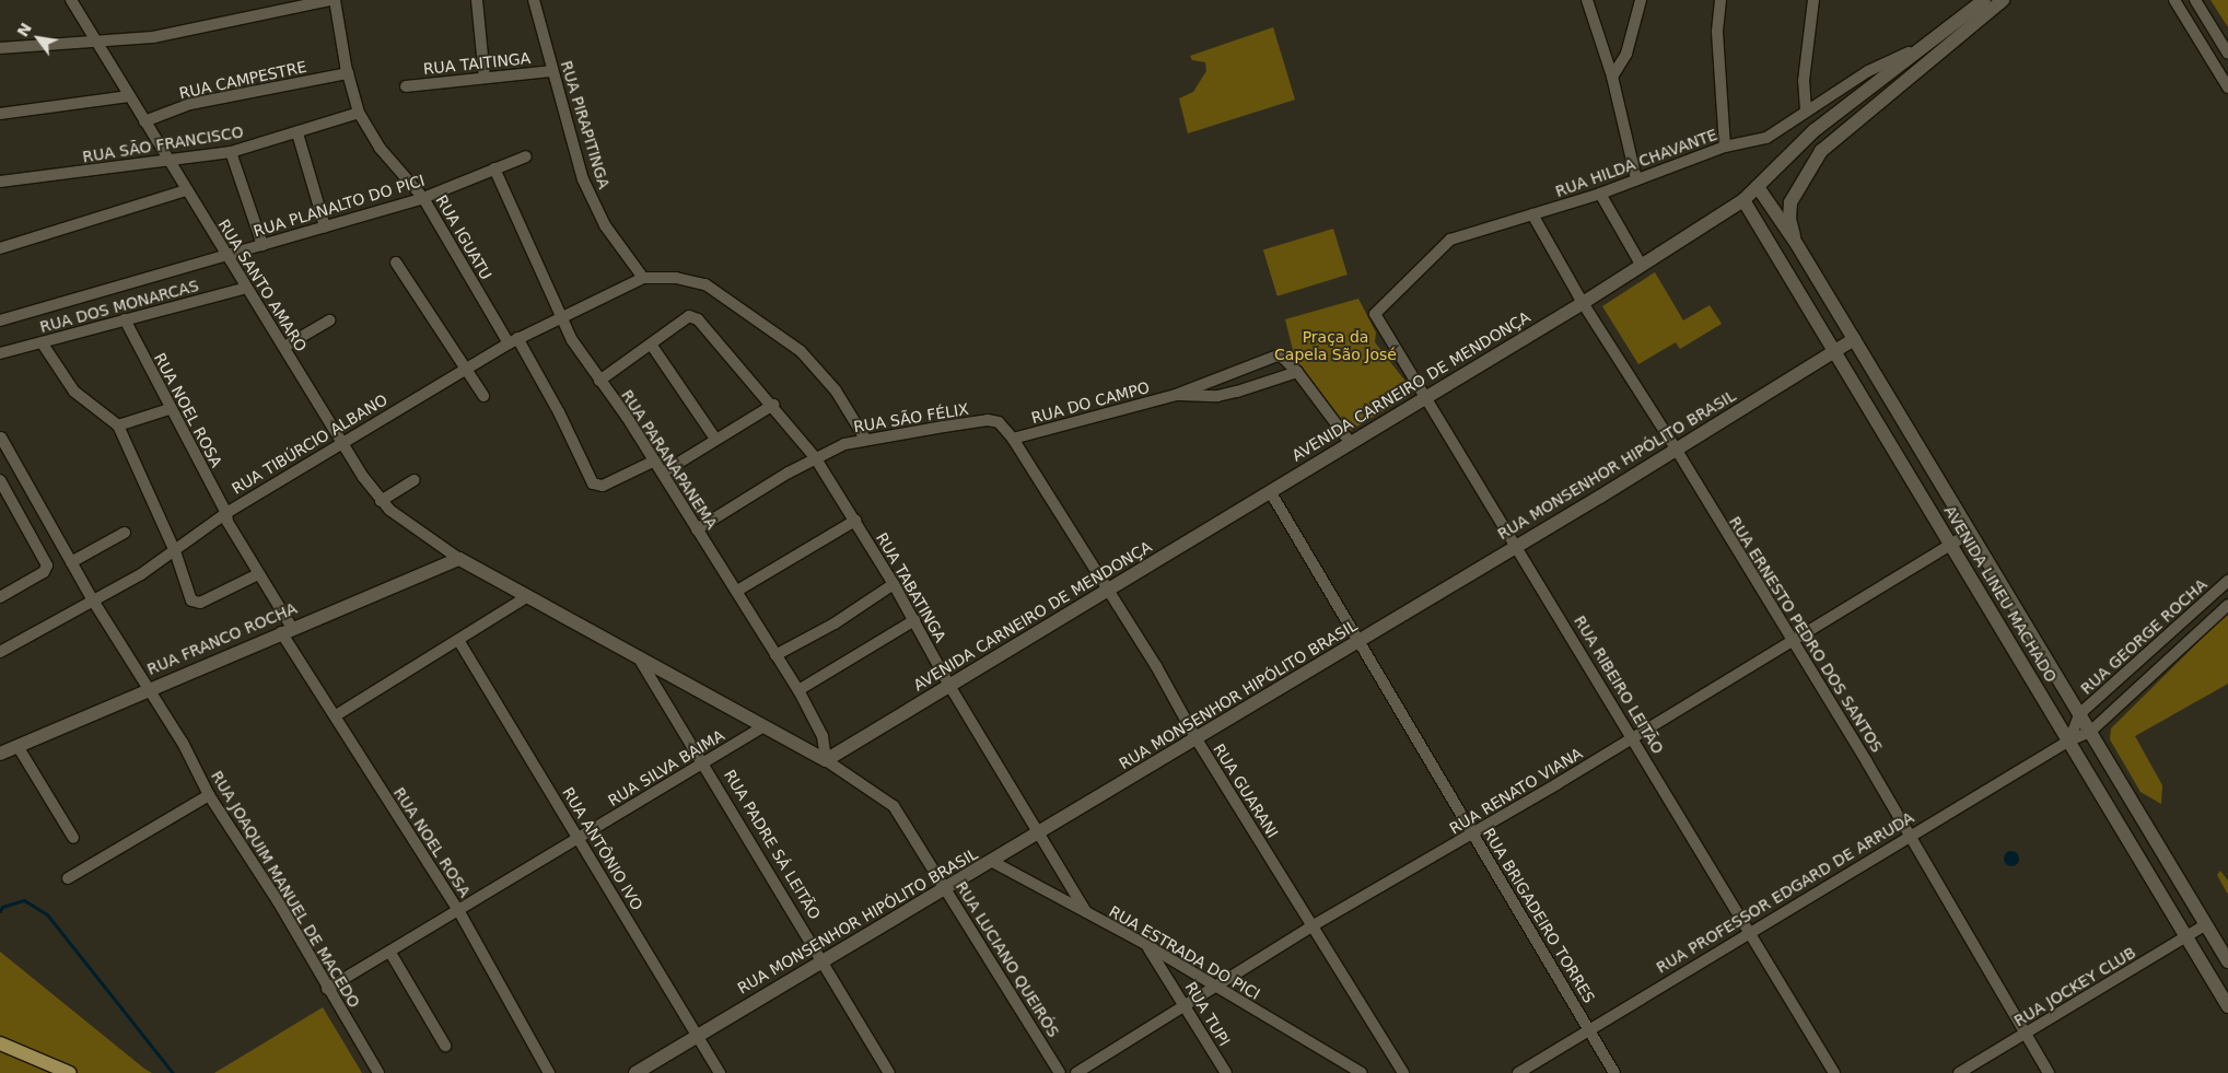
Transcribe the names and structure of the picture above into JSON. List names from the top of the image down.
{
  "streets": {
    "main road": [
      "AVENIDA CARNEIRO DE MENDONÇA",
      "RUA MONSENHOR HIPÓLITO BRASIL",
      "AVENIDA LINEU MACHADO",
      "RUA FRANCO ROCHA",
      "RUA PADRE SÁ LEITÃO"
    ],
    "street": [
      "RUA TAITINGA",
      "RUA CAMPESTRE",
      "RUA PIRAPITINGA",
      "RUA SÃO FRANCISCO",
      "RUA HILDA CHAVANTE",
      "RUA PLANALTO DO PICI",
      "RUA IGUATU",
      "RUA SANTO AMARO",
      "RUA DOS MONARCAS",
      "RUA DO CAMPO",
      "RUA NOEL ROSA",
      "RUA SÃO FÉLIX",
      "RUA TIBÚRCIO ALBANO",
      "RUA PARANAPANEMA",
      "RUA TABATINGA",
      "RUA ERNESTO PEDRO DOS SANTOS",
      "RUA GEORGE ROCHA",
      "RUA RIBEIRO LEITÃO",
      "RUA SILVA BAIMA",
      "RUA GUARANI",
      "RUA RENATO VIANA",
      "RUA ANTÔNIO IVO",
      "RUA JOAQUIM MANUEL DE MACEDO",
      "RUA PROFESSOR EDGARD DE ARRUDA",
      "RUA BRIGADEIRO TORRES",
      "RUA ESTRADA DO PICI",
      "RUA LUCIANO QUEIRÓS",
      "RUA JOCKEY CLUB",
      "RUA TUPI"
    ]
  },
  "crossings": [
    ["RUA TAITINGA", "RUA PIRAPITINGA"],
    ["RUA CAMPESTRE", "RUA IGUATU"],
    ["RUA CAMPESTRE", "RUA SANTO AMARO"],
    ["RUA PIRAPITINGA", "RUA TIBÚRCIO ALBANO"],
    ["RUA SÃO FRANCISCO", "RUA IGUATU"],
    ["RUA SÃO FRANCISCO", "RUA SANTO AMARO"],
    ["RUA HILDA CHAVANTE", "AVENIDA CARNEIRO DE MENDONÇA"],
    ["RUA HILDA CHAVANTE", "RUA ERNESTO PEDRO DOS SANTOS"],
    ["RUA HILDA CHAVANTE", "RUA RIBEIRO LEITÃO"],
    ["RUA PLANALTO DO PICI", "RUA IGUATU"],
    ["RUA PLANALTO DO PICI", "RUA SANTO AMARO"],
    ["RUA PLANALTO DO PICI", "RUA PARANAPANEMA"],
    ["RUA IGUATU", "RUA TIBÚRCIO ALBANO"],
    ["RUA IGUATU", "RUA PARANAPANEMA"],
    ["RUA SANTO AMARO", "RUA DOS MONARCAS"],
    ["RUA SANTO AMARO", "RUA TIBÚRCIO ALBANO"],
    ["RUA SANTO AMARO", "RUA FRANCO ROCHA"],
    ["RUA SANTO AMARO", "RUA PADRE SÁ LEITÃO"],
    ["RUA DOS MONARCAS", "RUA NOEL ROSA"],
    ["AVENIDA CARNEIRO DE MENDONÇA", "RUA DO CAMPO"],
    ["AVENIDA CARNEIRO DE MENDONÇA", "RUA PARANAPANEMA"],
    ["AVENIDA CARNEIRO DE MENDONÇA", "RUA TABATINGA"],
    ["AVENIDA CARNEIRO DE MENDONÇA", "AVENIDA LINEU MACHADO"],
    ["AVENIDA CARNEIRO DE MENDONÇA", "RUA ERNESTO PEDRO DOS SANTOS"],
    ["AVENIDA CARNEIRO DE MENDONÇA", "RUA RIBEIRO LEITÃO"],
    ["AVENIDA CARNEIRO DE MENDONÇA", "RUA GUARANI"],
    ["AVENIDA CARNEIRO DE MENDONÇA", "RUA PADRE SÁ LEITÃO"],
    ["AVENIDA CARNEIRO DE MENDONÇA", "RUA BRIGADEIRO TORRES"],
    ["RUA DO CAMPO", "RUA SÃO FÉLIX"],
    ["RUA DO CAMPO", "RUA GUARANI"],
    ["RUA NOEL ROSA", "RUA TIBÚRCIO ALBANO"],
    ["RUA NOEL ROSA", "RUA FRANCO ROCHA"],
    ["RUA NOEL ROSA", "RUA SILVA BAIMA"],
    ["RUA SÃO FÉLIX", "RUA PARANAPANEMA"],
    ["RUA SÃO FÉLIX", "RUA TABATINGA"],
    ["RUA SÃO FÉLIX", "RUA GUARANI"],
    ["RUA TIBÚRCIO ALBANO", "RUA PARANAPANEMA"],
    ["RUA TIBÚRCIO ALBANO", "RUA JOAQUIM MANUEL DE MACEDO"],
    ["RUA PARANAPANEMA", "RUA PADRE SÁ LEITÃO"],
    ["RUA MONSENHOR HIPÓLITO BRASIL", "RUA TABATINGA"],
    ["RUA MONSENHOR HIPÓLITO BRASIL", "AVENIDA LINEU MACHADO"],
    ["RUA MONSENHOR HIPÓLITO BRASIL", "RUA ERNESTO PEDRO DOS SANTOS"],
    ["RUA MONSENHOR HIPÓLITO BRASIL", "RUA RIBEIRO LEITÃO"],
    ["RUA MONSENHOR HIPÓLITO BRASIL", "RUA GUARANI"],
    ["RUA MONSENHOR HIPÓLITO BRASIL", "RUA PADRE SÁ LEITÃO"],
    ["RUA MONSENHOR HIPÓLITO BRASIL", "RUA ANTÔNIO IVO"],
    ["RUA MONSENHOR HIPÓLITO BRASIL", "RUA BRIGADEIRO TORRES"],
    ["RUA MONSENHOR HIPÓLITO BRASIL", "RUA ESTRADA DO PICI"],
    ["RUA MONSENHOR HIPÓLITO BRASIL", "RUA LUCIANO QUEIRÓS"],
    ["RUA TABATINGA", "RUA ESTRADA DO PICI"],
    ["AVENIDA LINEU MACHADO", "RUA GEORGE ROCHA"],
    ["AVENIDA LINEU MACHADO", "RUA RENATO VIANA"],
    ["AVENIDA LINEU MACHADO", "RUA PROFESSOR EDGARD DE ARRUDA"],
    ["AVENIDA LINEU MACHADO", "RUA JOCKEY CLUB"],
    ["RUA ERNESTO PEDRO DOS SANTOS", "RUA RENATO VIANA"],
    ["RUA ERNESTO PEDRO DOS SANTOS", "RUA PROFESSOR EDGARD DE ARRUDA"],
    ["RUA ERNESTO PEDRO DOS SANTOS", "RUA JOCKEY CLUB"],
    ["RUA FRANCO ROCHA", "RUA PADRE SÁ LEITÃO"],
    ["RUA FRANCO ROCHA", "RUA JOAQUIM MANUEL DE MACEDO"],
    ["RUA RIBEIRO LEITÃO", "RUA RENATO VIANA"],
    ["RUA RIBEIRO LEITÃO", "RUA PROFESSOR EDGARD DE ARRUDA"],
    ["RUA SILVA BAIMA", "RUA PADRE SÁ LEITÃO"],
    ["RUA SILVA BAIMA", "RUA ANTÔNIO IVO"],
    ["RUA SILVA BAIMA", "RUA JOAQUIM MANUEL DE MACEDO"],
    ["RUA GUARANI", "RUA RENATO VIANA"],
    ["RUA RENATO VIANA", "RUA BRIGADEIRO TORRES"],
    ["RUA RENATO VIANA", "RUA ESTRADA DO PICI"],
    ["RUA RENATO VIANA", "RUA TUPI"],
    ["RUA PADRE SÁ LEITÃO", "RUA LUCIANO QUEIRÓS"],
    ["RUA PROFESSOR EDGARD DE ARRUDA", "RUA BRIGADEIRO TORRES"],
    ["RUA ESTRADA DO PICI", "RUA TUPI"]
  ],
  "parks": ["Praça da Capela São José"],
  "north": "top left"
}
